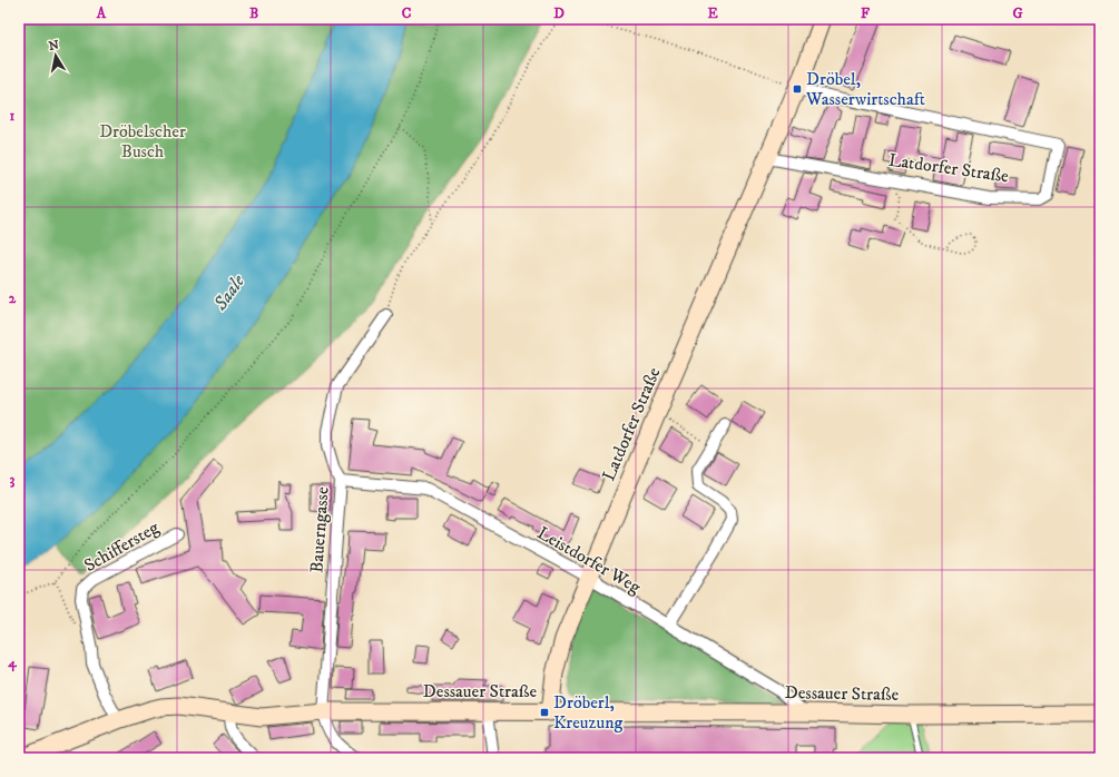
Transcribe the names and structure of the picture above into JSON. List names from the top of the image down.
{
  "streets": {
    "main road": ["Latdorfer Straße", "Dessauer Straße"],
    "street": ["Bauerngasse", "Schiffersteg", "Leistdorfer Weg"]
  },
  "crossings": [
    ["Latdorfer Straße", "Leistdorfer Weg"],
    ["Latdorfer Straße", "Dessauer Straße"],
    ["Bauerngasse", "Leistdorfer Weg"],
    ["Bauerngasse", "Dessauer Straße"],
    ["Schiffersteg", "Dessauer Straße"],
    ["Leistdorfer Weg", "Dessauer Straße"]
  ],
  "water": ["Saale"],
  "parks": ["Dröbelscher Busch"],
  "places": {
    "transit": ["Dröbel, Wasserwirtschaft", "Dröberl, Kreuzung"]
  },
  "north": "top",
  "grid": {
    "columns": [
      "A",
      "B",
      "C",
      "D",
      "E",
      "F",
      "G"
    ],
    "rows": [
      "1",
      "2",
      "3",
      "4"
    ]
  }
}
